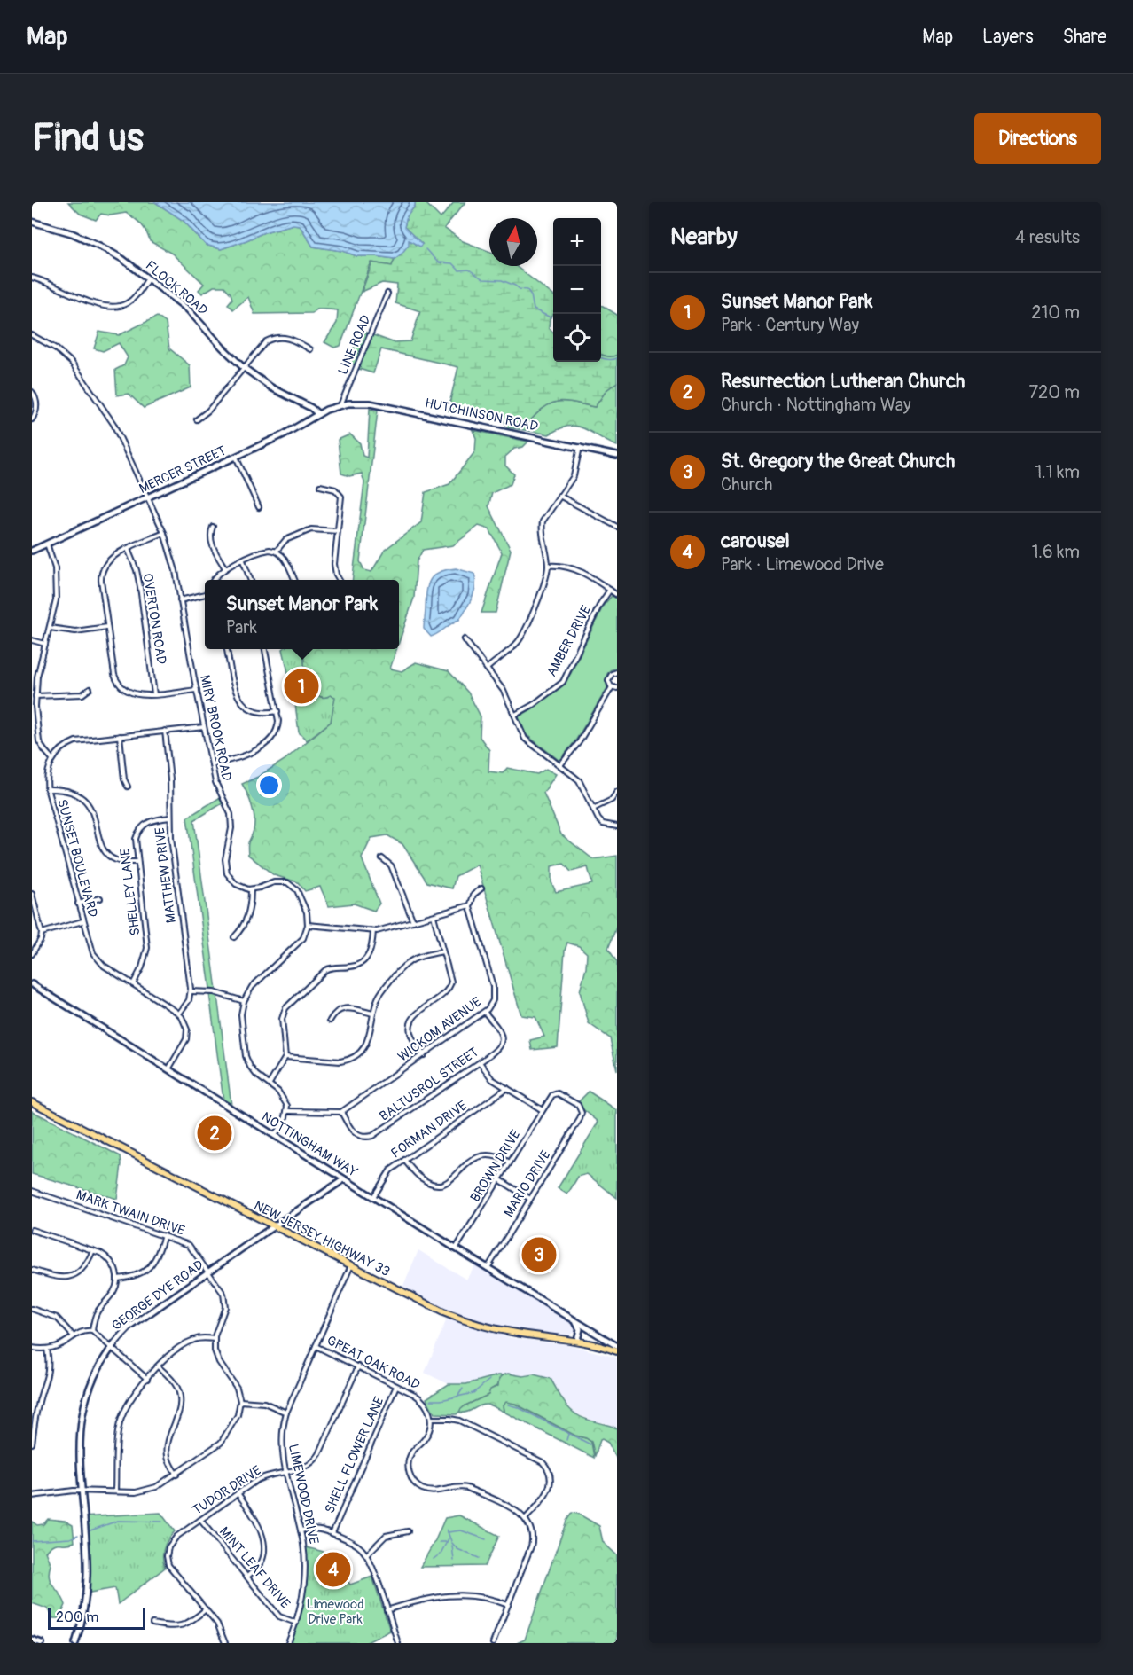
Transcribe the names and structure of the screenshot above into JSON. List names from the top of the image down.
{
  "streets": {
    "main road": ["NEW JERSEY HIGHWAY 33"],
    "street": [
      "FLOCK ROAD",
      "LINE ROAD",
      "HUTCHINSON ROAD",
      "MERCER STREET",
      "OVERTON ROAD",
      "AMBER DRIVE",
      "MIRY BROOK ROAD",
      "SUNSET BOULEVARD",
      "MATTHEW DRIVE",
      "SHELLEY LANE",
      "WICKOM AVENUE",
      "BALTUSROL STREET",
      "FORMAN DRIVE",
      "NOTTINGHAM WAY",
      "BROWN DRIVE",
      "MARIO DRIVE",
      "MARK TWAIN DRIVE",
      "GEORGE DYE ROAD",
      "GREAT OAK ROAD",
      "SHELL FLOWER LANE",
      "TUDOR DRIVE",
      "LIMEWOOD DRIVE",
      "MINT LEAF DRIVE"
    ]
  },
  "crossings": [
    ["FLOCK ROAD", "MERCER STREET"],
    ["LINE ROAD", "HUTCHINSON ROAD"],
    ["LINE ROAD", "MERCER STREET"],
    ["HUTCHINSON ROAD", "MERCER STREET"],
    ["MERCER STREET", "MIRY BROOK ROAD"],
    ["SUNSET BOULEVARD", "SHELLEY LANE"],
    ["MATTHEW DRIVE", "SHELLEY LANE"],
    ["WICKOM AVENUE", "BALTUSROL STREET"],
    ["FORMAN DRIVE", "NOTTINGHAM WAY"],
    ["NOTTINGHAM WAY", "BROWN DRIVE"],
    ["NOTTINGHAM WAY", "MARIO DRIVE"],
    ["NOTTINGHAM WAY", "GEORGE DYE ROAD"],
    ["BROWN DRIVE", "MARIO DRIVE"],
    ["MARK TWAIN DRIVE", "GEORGE DYE ROAD"],
    ["NEW JERSEY HIGHWAY 33", "GEORGE DYE ROAD"],
    ["NEW JERSEY HIGHWAY 33", "LIMEWOOD DRIVE"],
    ["GREAT OAK ROAD", "SHELL FLOWER LANE"],
    ["GREAT OAK ROAD", "TUDOR DRIVE"],
    ["GREAT OAK ROAD", "LIMEWOOD DRIVE"],
    ["TUDOR DRIVE", "LIMEWOOD DRIVE"],
    ["TUDOR DRIVE", "MINT LEAF DRIVE"],
    ["LIMEWOOD DRIVE", "MINT LEAF DRIVE"]
  ],
  "parks": ["Limewood Drive Park"],
  "scale_bar": "200 m",
  "north": "top",
  "page": {
    "header": "Map",
    "nav": ["Map", "Layers", "Share"],
    "buttons": "Directions",
    "title": "Find us",
    "heading": ["Nearby", "4 results"],
    "map_buttons": ["+", "−"],
    "list": [
      {
        "mark": "1",
        "name": "Sunset Manor Park",
        "note": "Park · Century Way",
        "value": "210 m"
      },
      {
        "mark": "2",
        "name": "Resurrection Lutheran Church",
        "note": "Church · Nottingham Way",
        "value": "720 m"
      },
      {
        "mark": "3",
        "name": "St. Gregory the Great Church",
        "note": "Church",
        "value": "1.1 km"
      },
      {
        "mark": "4",
        "name": "carousel",
        "note": "Park · Limewood Drive",
        "value": "1.6 km"
      }
    ],
    "popup": ["Sunset Manor Park", "Park"],
    "pins": [
      "1",
      "2",
      "3",
      "4"
    ],
    "scale": "200 m"
  }
}
